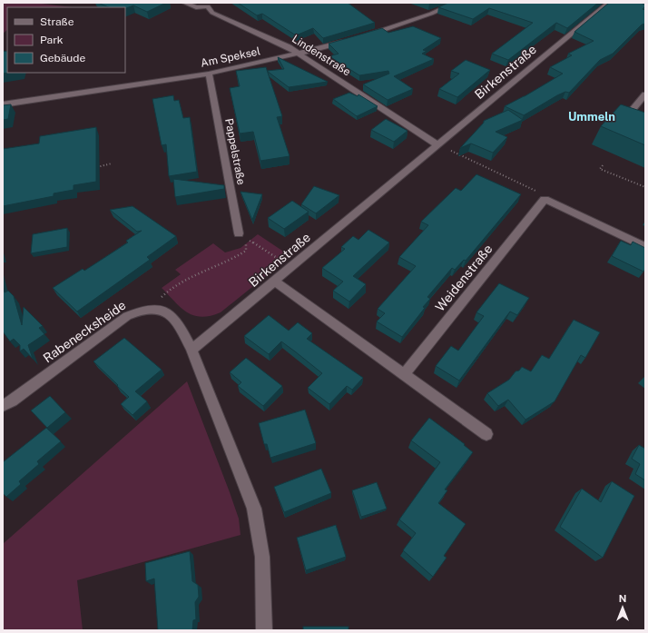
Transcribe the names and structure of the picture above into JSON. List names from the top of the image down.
{
  "streets": {
    "street": [
      "Lindenstraße",
      "Am Speksel",
      "Birkenstraße",
      "Pappelstraße",
      "Weidenstraße",
      "Rabenecksheide"
    ]
  },
  "crossings": [
    ["Lindenstraße", "Am Speksel"],
    ["Lindenstraße", "Birkenstraße"],
    ["Am Speksel", "Pappelstraße"]
  ],
  "districts": ["Ummeln"],
  "legend": ["Straße", "Park", "Gebäude"],
  "north": "top"
}
